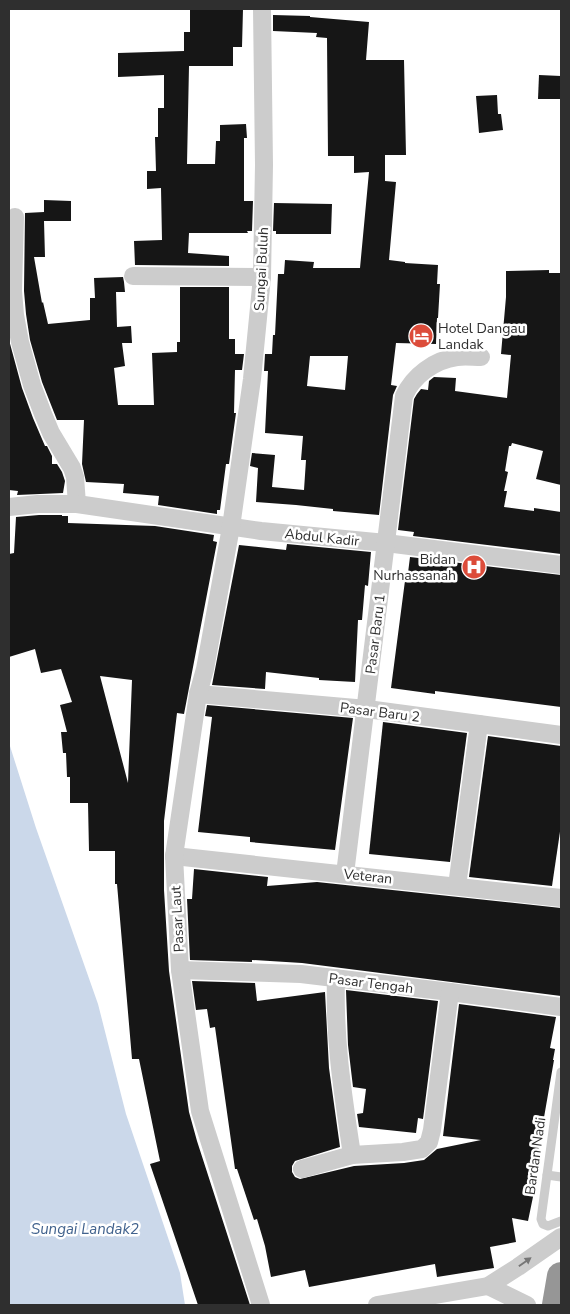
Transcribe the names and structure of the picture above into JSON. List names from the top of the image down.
{
  "streets": {
    "street": [
      "Sungai Buluh",
      "Abdul Kadir",
      "Pasar Baru 1",
      "Pasar Baru 2",
      "Veteran",
      "Pasar Laut",
      "Pasar Tengah"
    ],
    "lane": ["Bardan Nadi"]
  },
  "crossings": [
    ["Sungai Buluh", "Abdul Kadir"],
    ["Sungai Buluh", "Pasar Laut"],
    ["Abdul Kadir", "Pasar Baru 1"],
    ["Abdul Kadir", "Pasar Laut"],
    ["Pasar Baru 1", "Pasar Baru 2"],
    ["Pasar Baru 1", "Veteran"],
    ["Pasar Baru 2", "Pasar Laut"],
    ["Veteran", "Pasar Laut"],
    ["Pasar Laut", "Pasar Tengah"]
  ],
  "water": ["Sungai Landak2"],
  "places": {
    "hotel": ["Hotel Dangau Landak"],
    "hospital": ["Bidan Nurhassanah"]
  }
}
